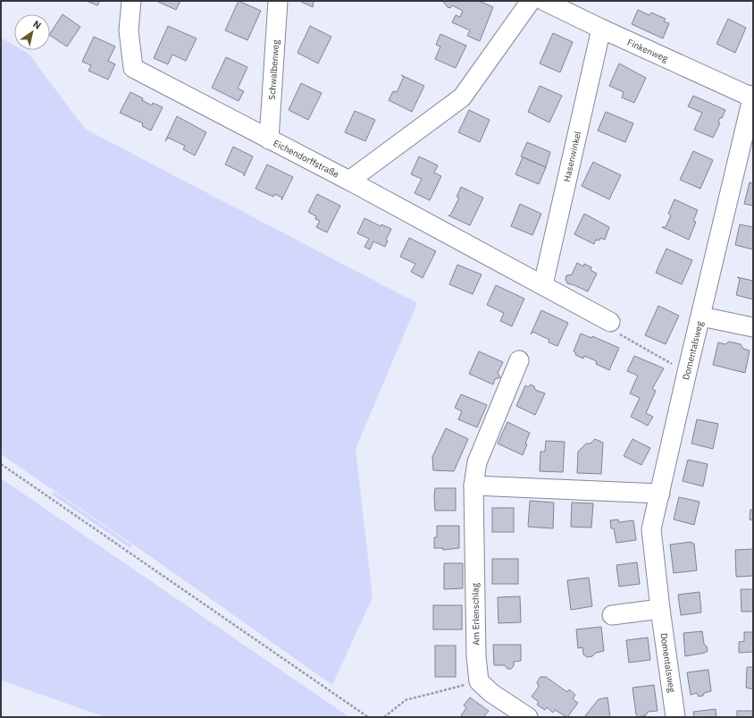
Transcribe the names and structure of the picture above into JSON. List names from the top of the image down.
{
  "streets": {
    "street": [
      "Finkenweg",
      "Schwalbenweg",
      "Hasenwinkel",
      "Eichendorffstraße",
      "Domentalsweg",
      "Am Erlenschlag"
    ]
  },
  "crossings": [
    ["Finkenweg", "Hasenwinkel"],
    ["Finkenweg", "Domentalsweg"],
    ["Schwalbenweg", "Eichendorffstraße"]
  ],
  "north": "top right"
}
